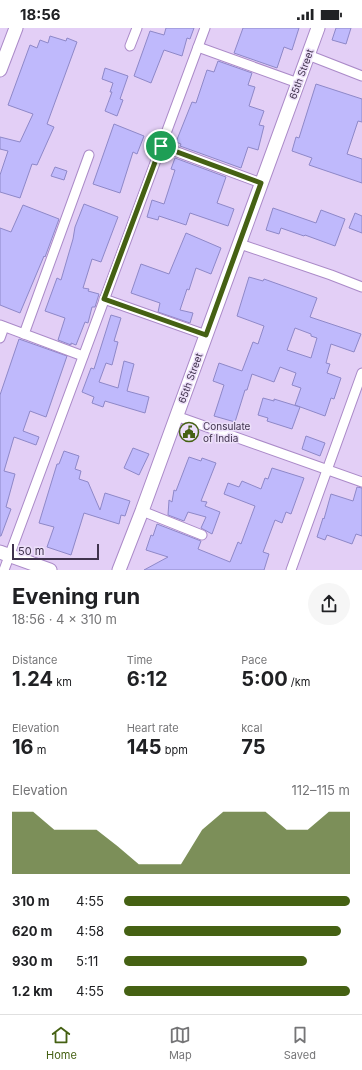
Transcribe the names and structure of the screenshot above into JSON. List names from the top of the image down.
{
  "streets": {
    "street": ["65th Street"]
  },
  "places": {
    "public building": ["Consulate of India"]
  },
  "scale_bar": "50 m",
  "page": {
    "status": "18:56",
    "scale": "50 m",
    "heading": ["Evening run", "18:56 · 4 × 310 m"],
    "stats": [
      ["Distance", "1.24 km"],
      ["Time", "6:12"],
      ["Pace", "5:00 /km"],
      ["Elevation", "16 m"],
      ["Heart rate", "145 bpm"],
      ["kcal", "75"]
    ],
    "chart": ["Elevation", "112–115 m"],
    "list": [
      {
        "name": "310 m",
        "note": "4:55"
      },
      {
        "name": "620 m",
        "note": "4:58"
      },
      {
        "name": "930 m",
        "note": "5:11"
      },
      {
        "name": "1.2 km",
        "note": "4:55"
      }
    ],
    "tabs": ["Home", "Map", "Saved"]
  }
}
